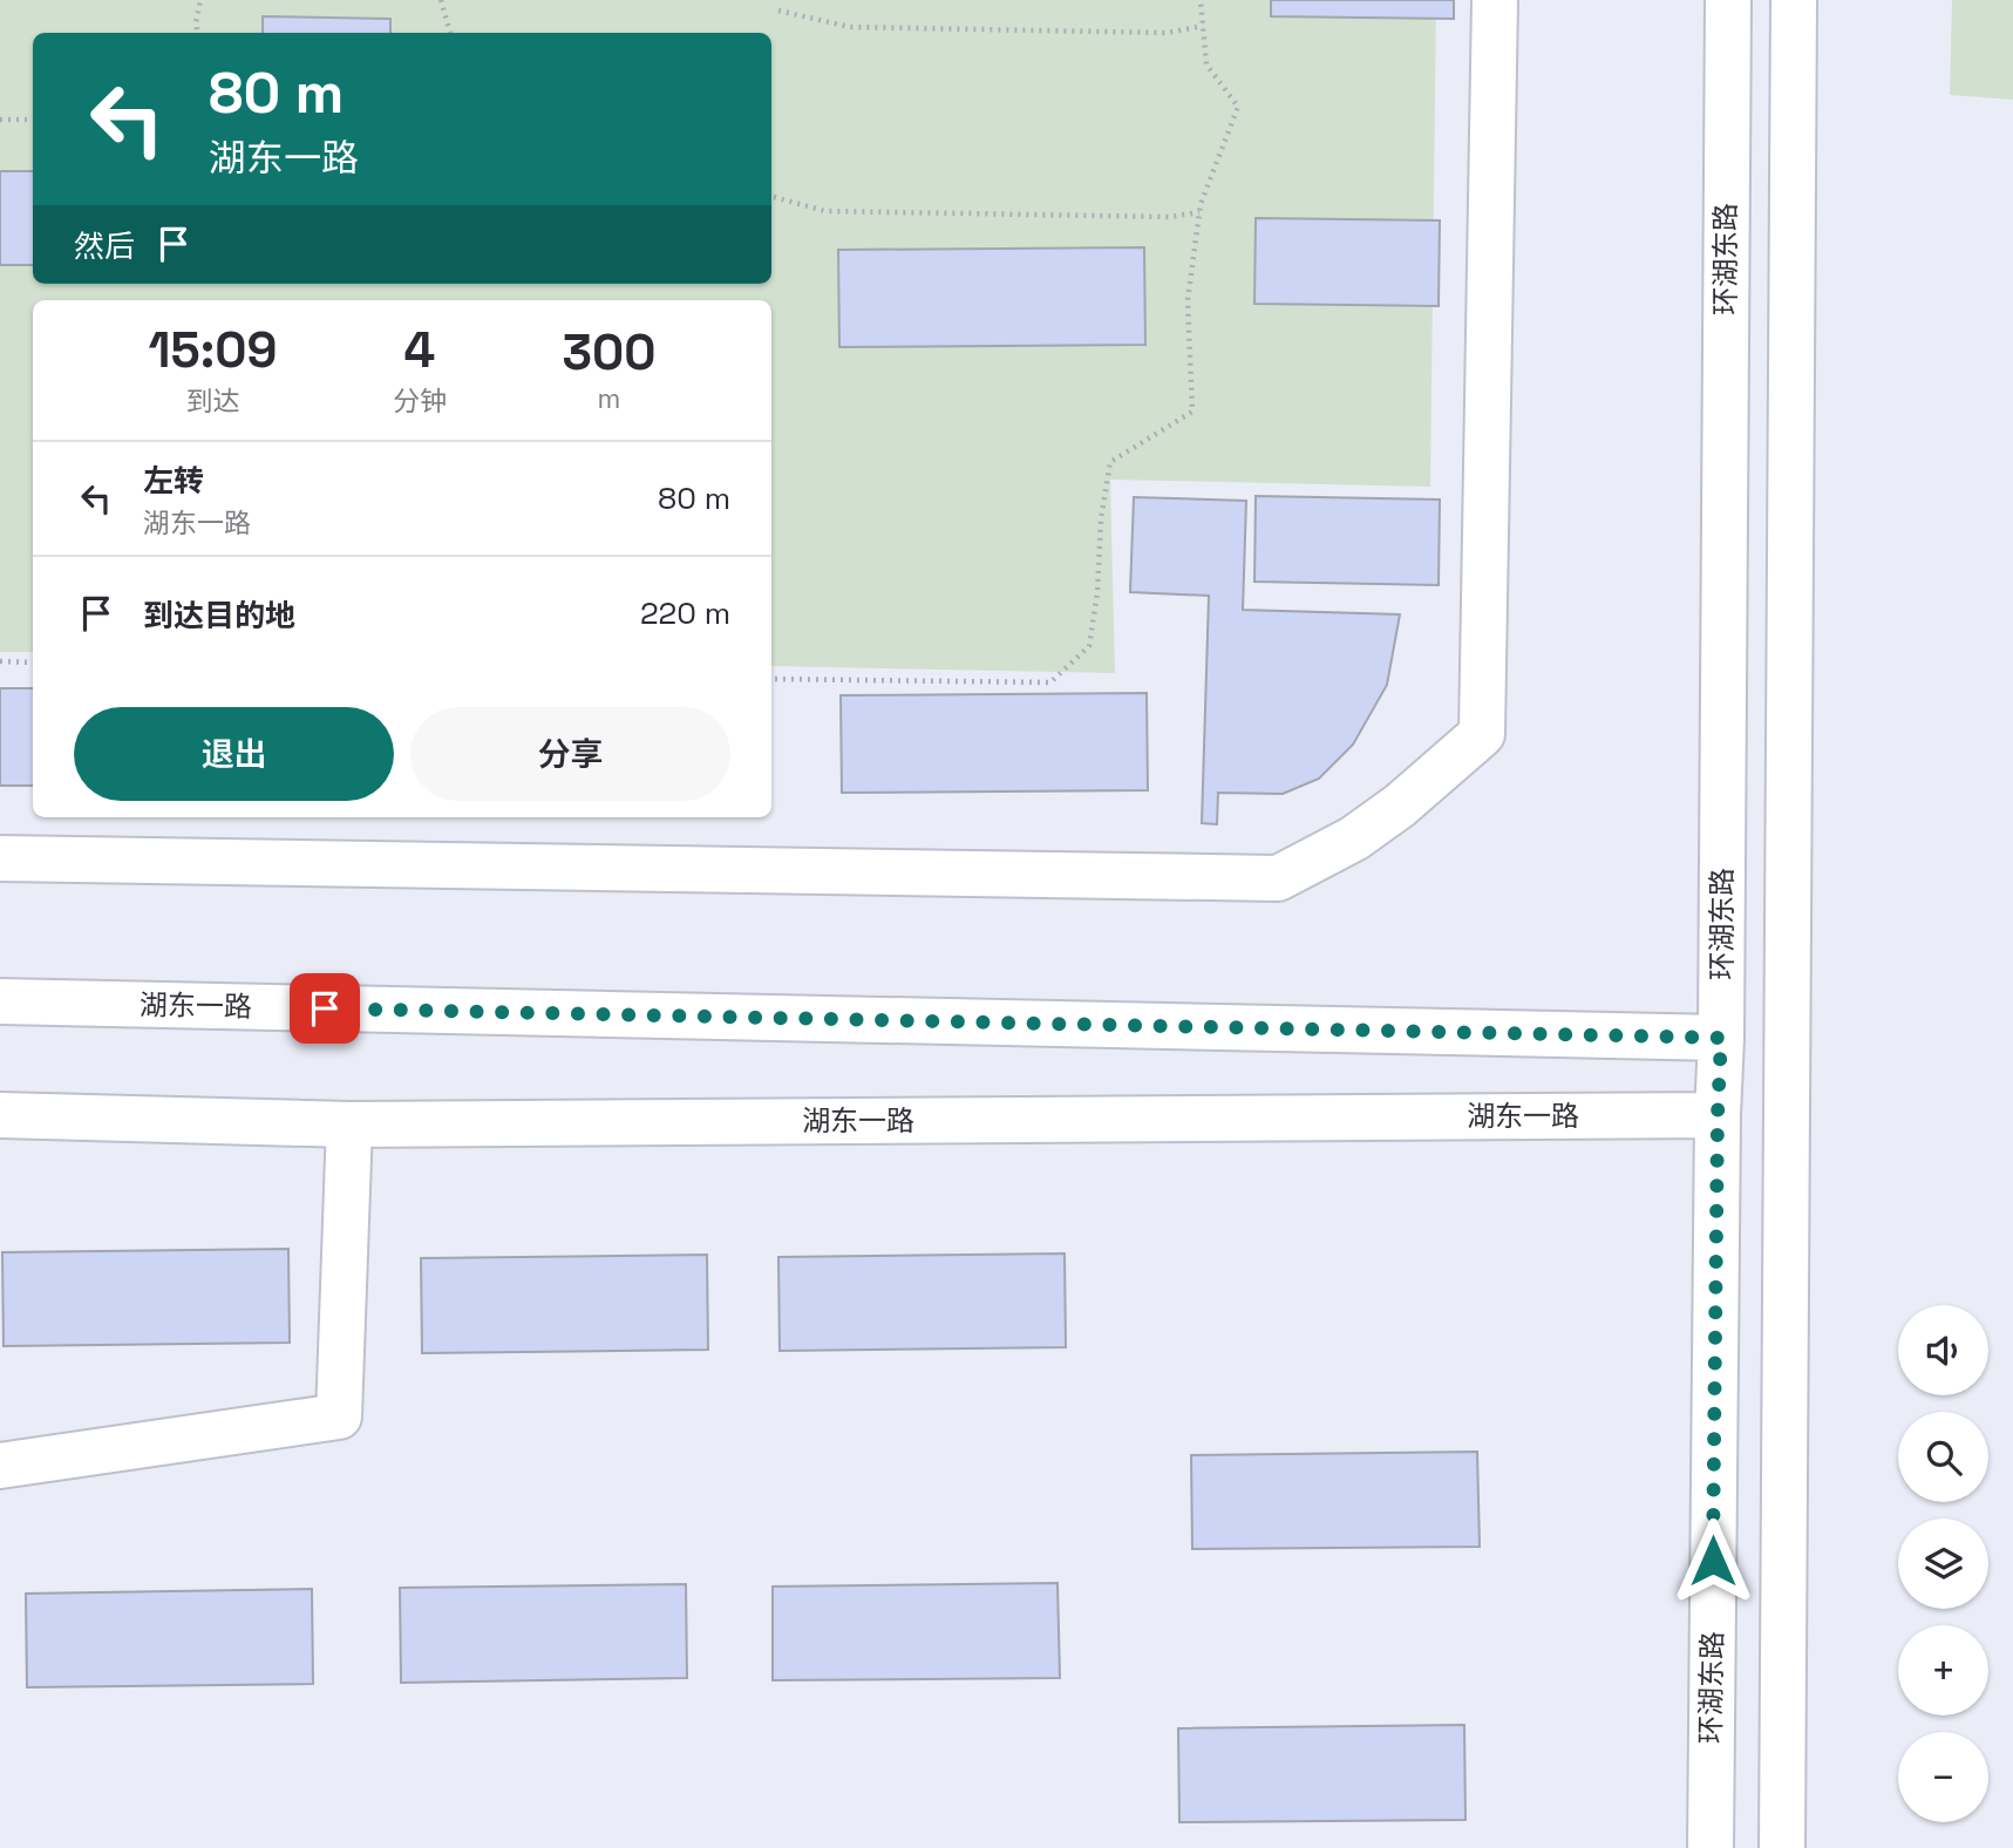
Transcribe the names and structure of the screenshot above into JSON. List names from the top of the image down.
{
  "streets": {
    "main road": ["环湖东路", "湖东一路"]
  },
  "crossings": [
    ["环湖东路", "湖东一路"]
  ],
  "page": {
    "turn": ["80 m", "湖东一路"],
    "then": "然后",
    "eta": [
      "15:09",
      "到达",
      "4",
      "分钟",
      "300",
      "m"
    ],
    "list": [
      {
        "name": "左转",
        "note": "湖东一路",
        "value": "80 m"
      },
      {
        "name": "到达目的地",
        "value": "220 m"
      }
    ],
    "buttons": ["退出", "分享"],
    "map_buttons": ["+", "−"]
  }
}
